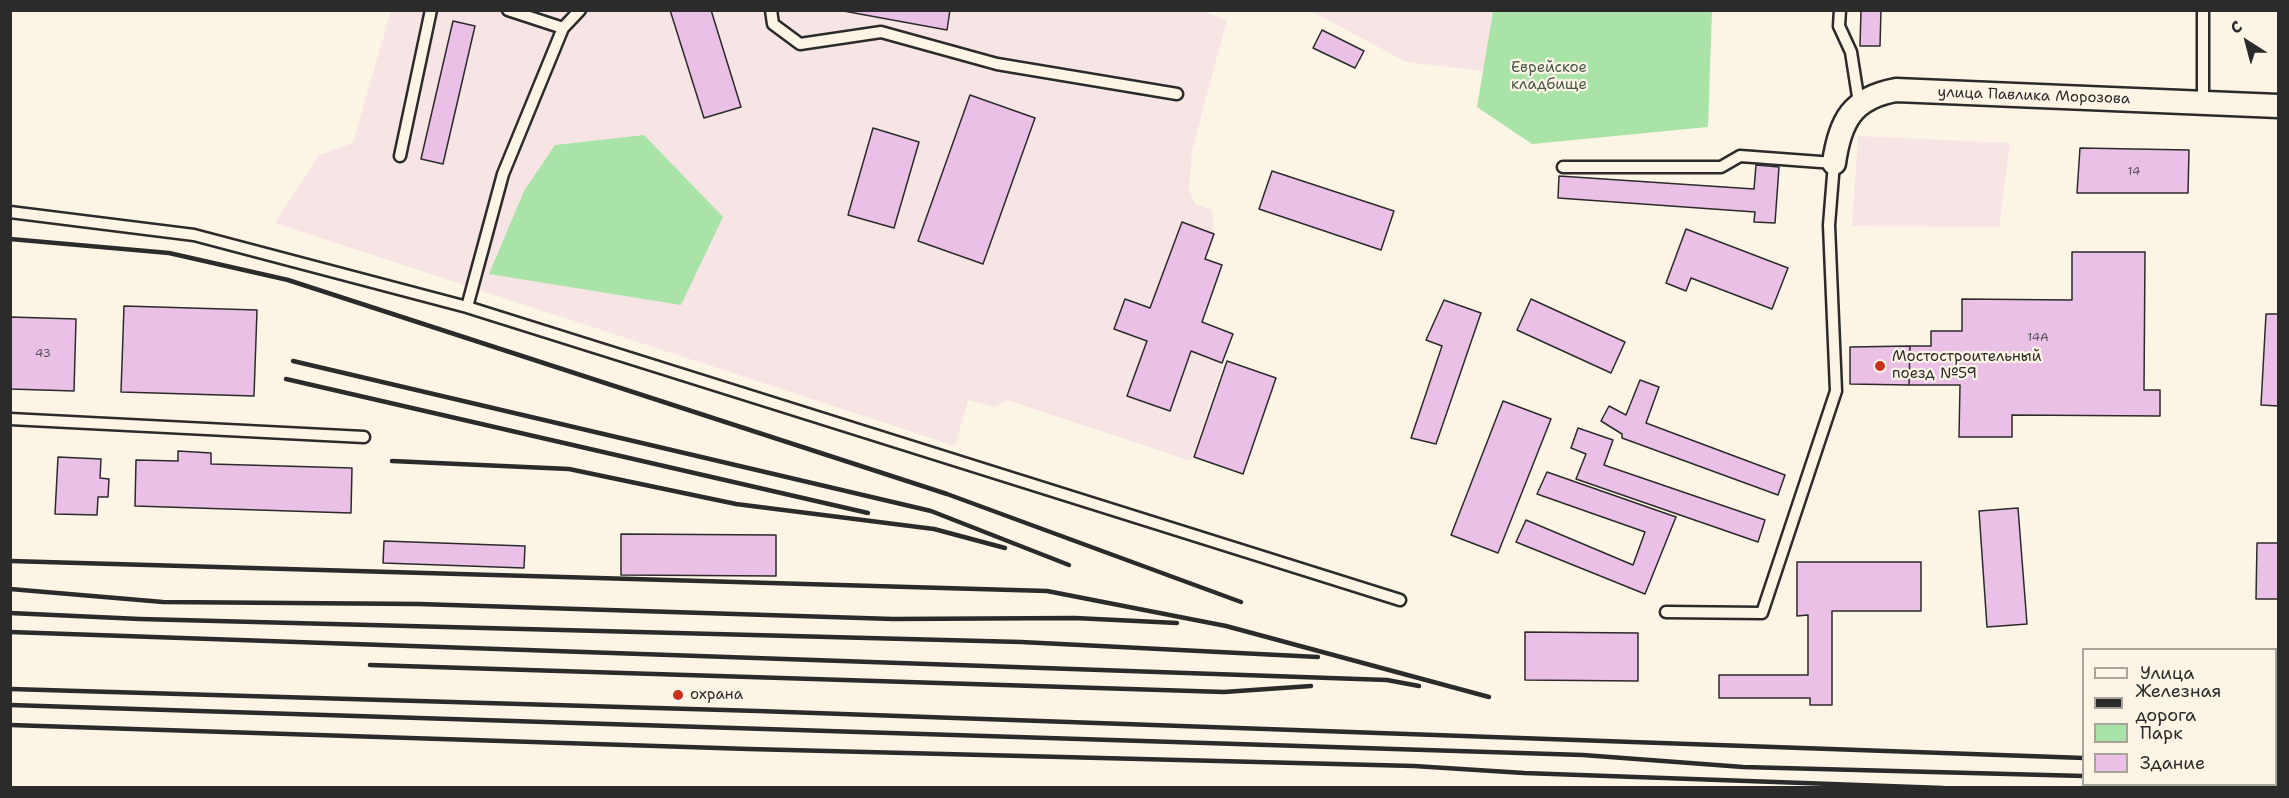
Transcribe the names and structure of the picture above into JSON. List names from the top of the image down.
{
  "streets": {
    "street": ["улица Павлика Морозова"]
  },
  "parks": ["Еврейское кладбище"],
  "places": ["Мостостроительный поезд №59", "охрана"],
  "house_numbers": ["14", "14А", "43"],
  "legend": [
    "Улица",
    "Железная дорога",
    "Парк",
    "Здание"
  ],
  "north": "top left"
}
